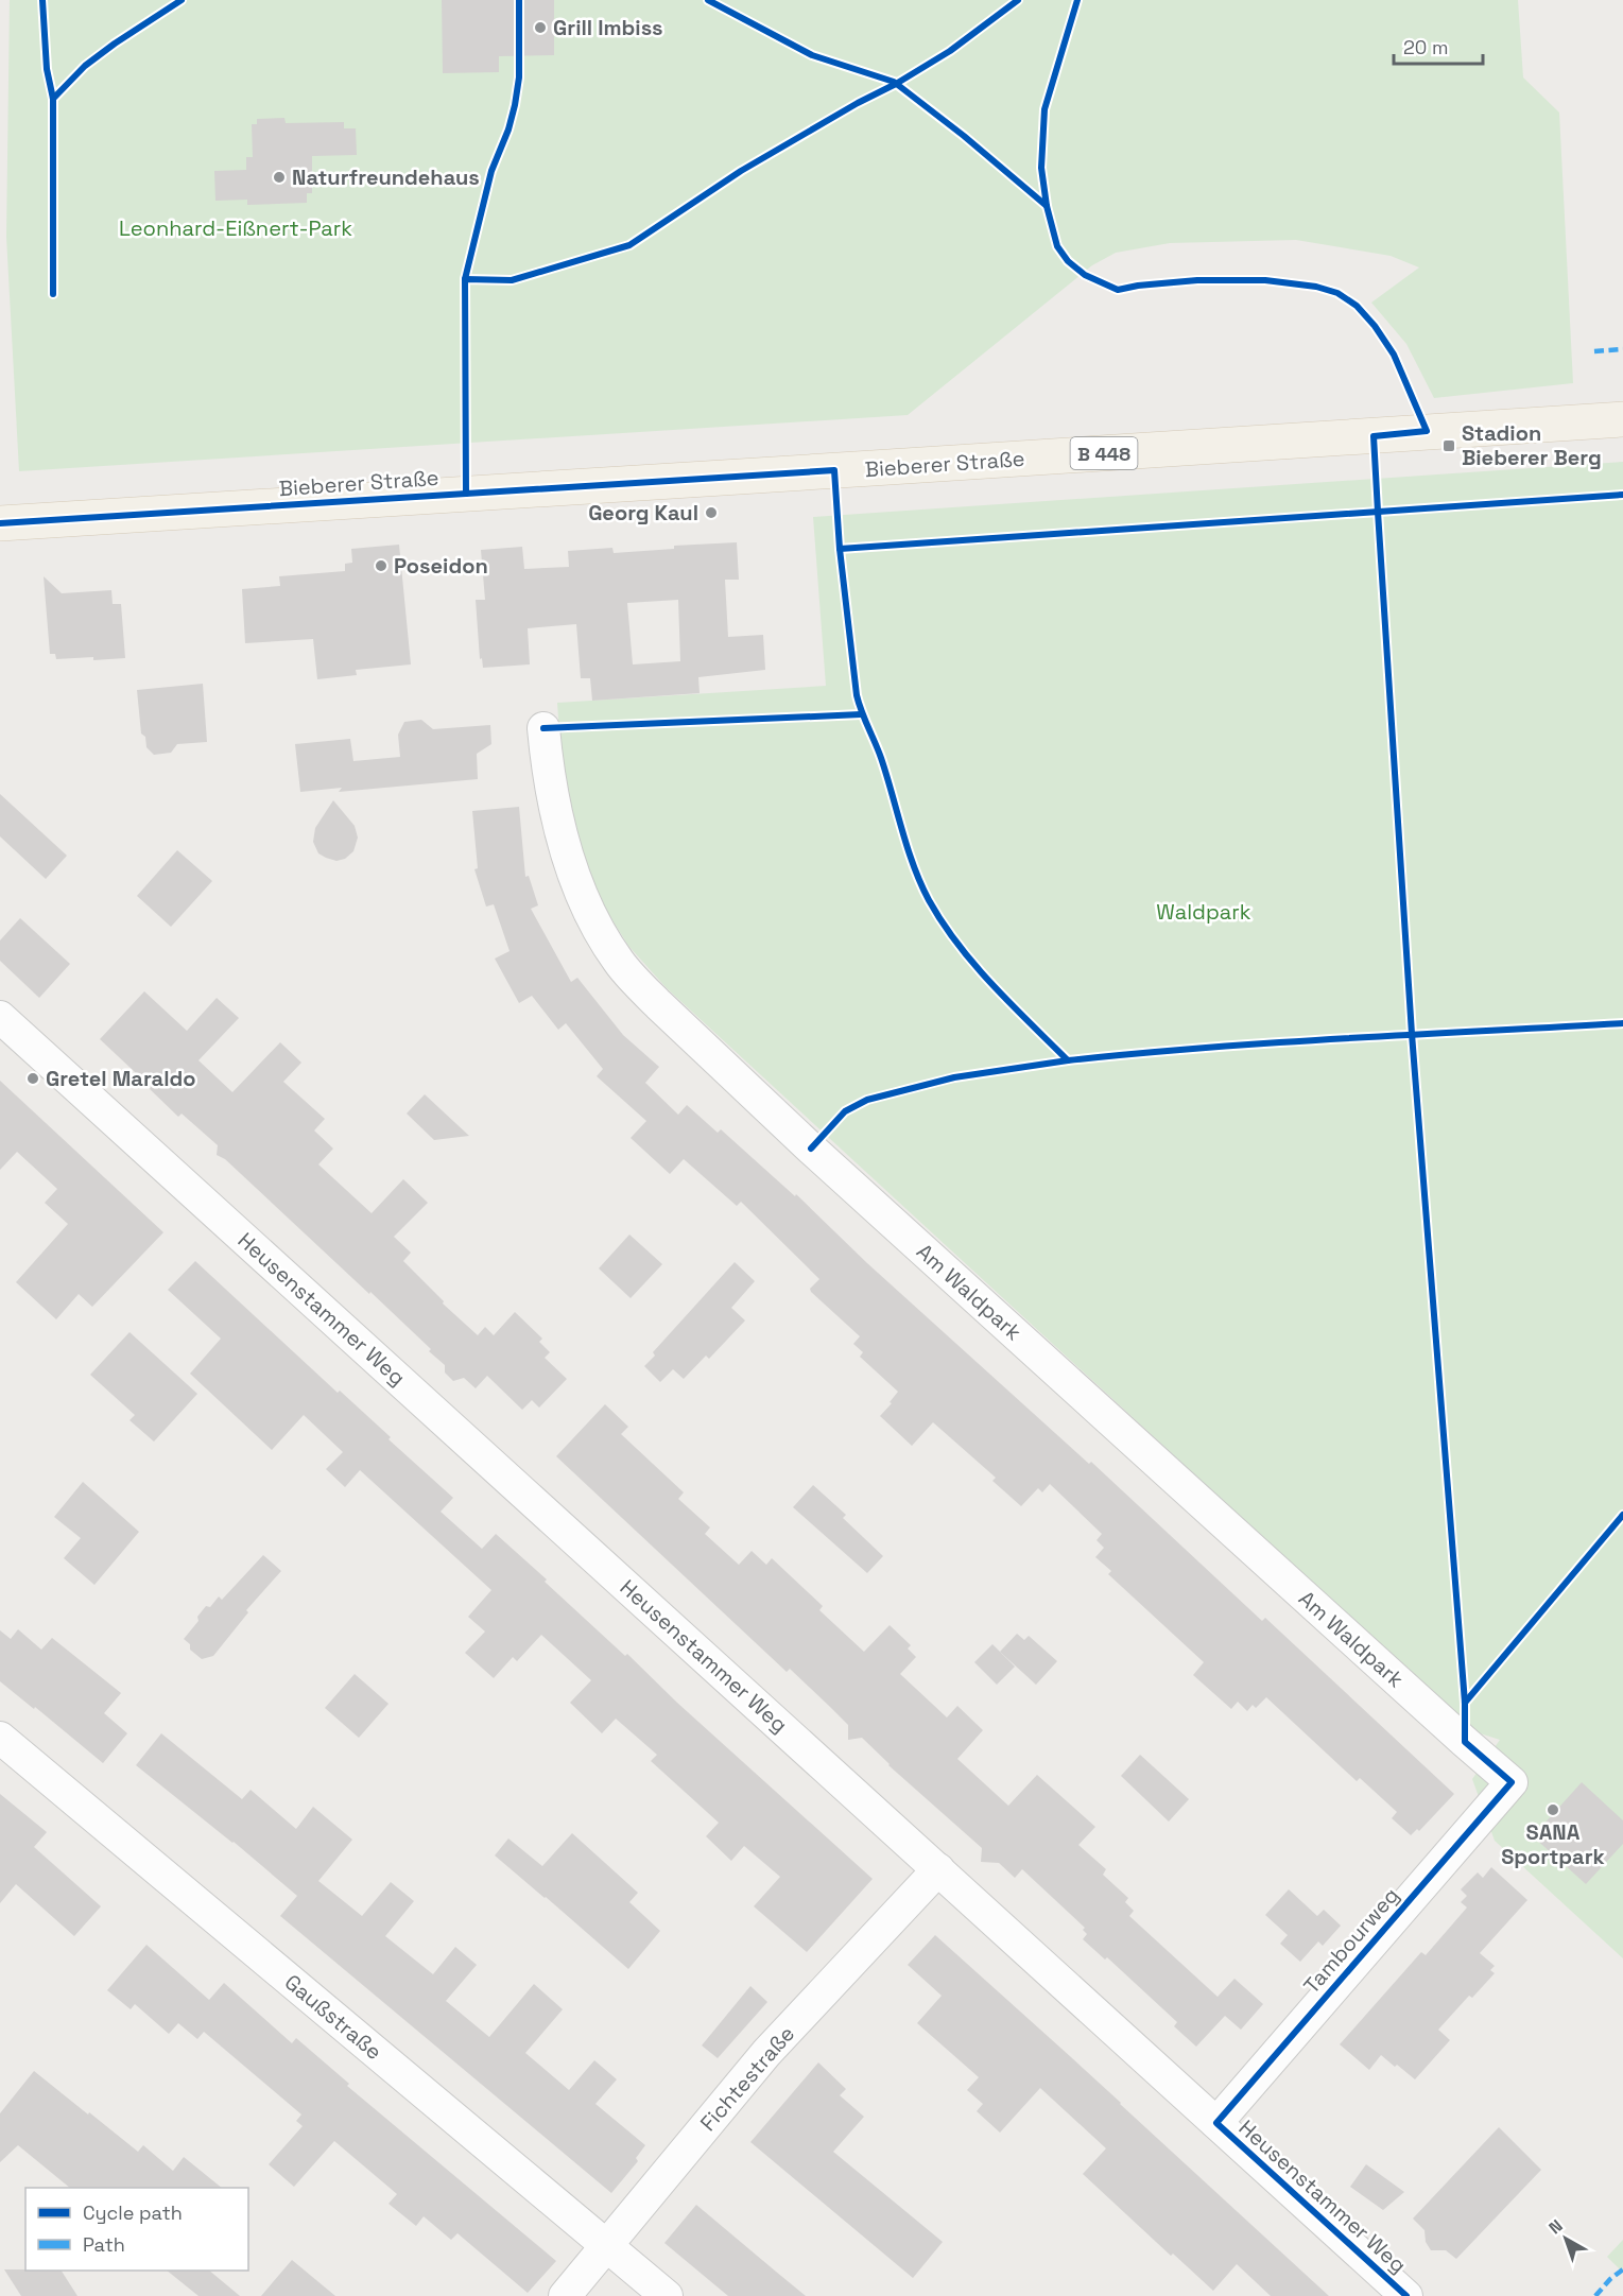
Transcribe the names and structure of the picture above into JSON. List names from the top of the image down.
{
  "streets": {
    "main road": ["B 448", "Bieberer Straße"],
    "street": [
      "Am Waldpark",
      "Heusenstammer Weg",
      "Tambourweg",
      "Gaußstraße",
      "Fichtestraße"
    ]
  },
  "crossings": [
    ["Am Waldpark", "Tambourweg"],
    ["Heusenstammer Weg", "Tambourweg"],
    ["Heusenstammer Weg", "Fichtestraße"],
    ["Gaußstraße", "Fichtestraße"]
  ],
  "parks": ["Leonhard-Eißnert-Park", "Waldpark"],
  "places": {
    "other": [
      "Grill Imbiss",
      "Naturfreundehaus",
      "Georg Kaul",
      "Poseidon",
      "Gretel Maraldo",
      "SANA Sportpark"
    ],
    "transit": ["Stadion Bieberer Berg"]
  },
  "legend": ["Cycle path", "Path"],
  "scale_bar": "20 m",
  "north": "top left"
}
